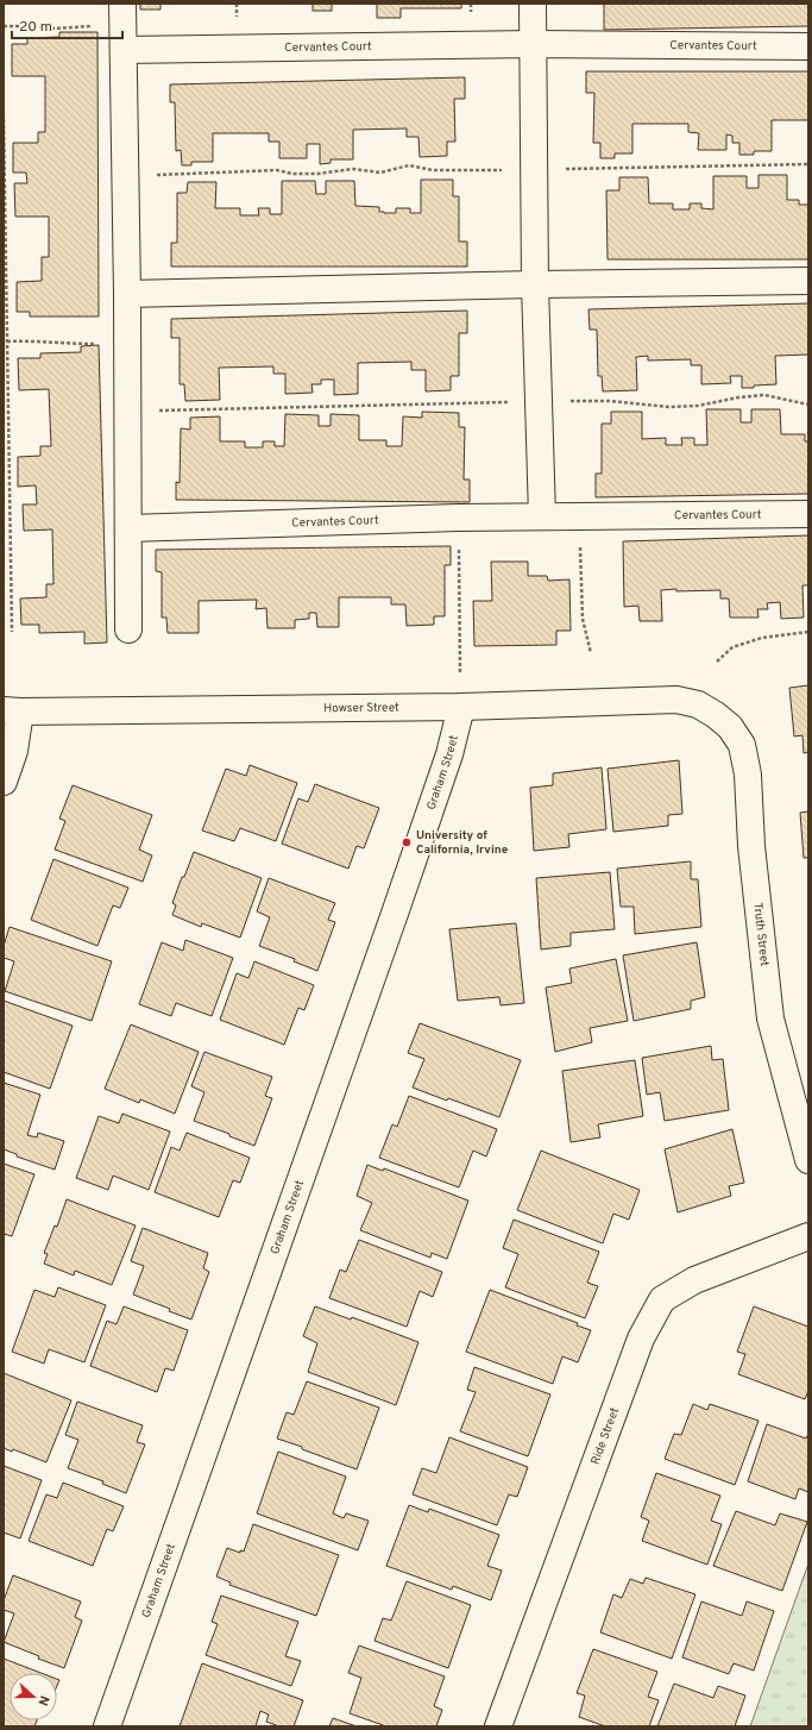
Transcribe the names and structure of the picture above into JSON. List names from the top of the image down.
{
  "streets": {
    "street": [
      "Cervantes Court",
      "Howser Street",
      "Graham Street",
      "Truth Street",
      "Ride Street"
    ]
  },
  "crossings": [
    ["Howser Street", "Graham Street"],
    ["Howser Street", "Truth Street"]
  ],
  "places": ["University of California, Irvine"],
  "scale_bar": "20 m",
  "north": "right"
}
